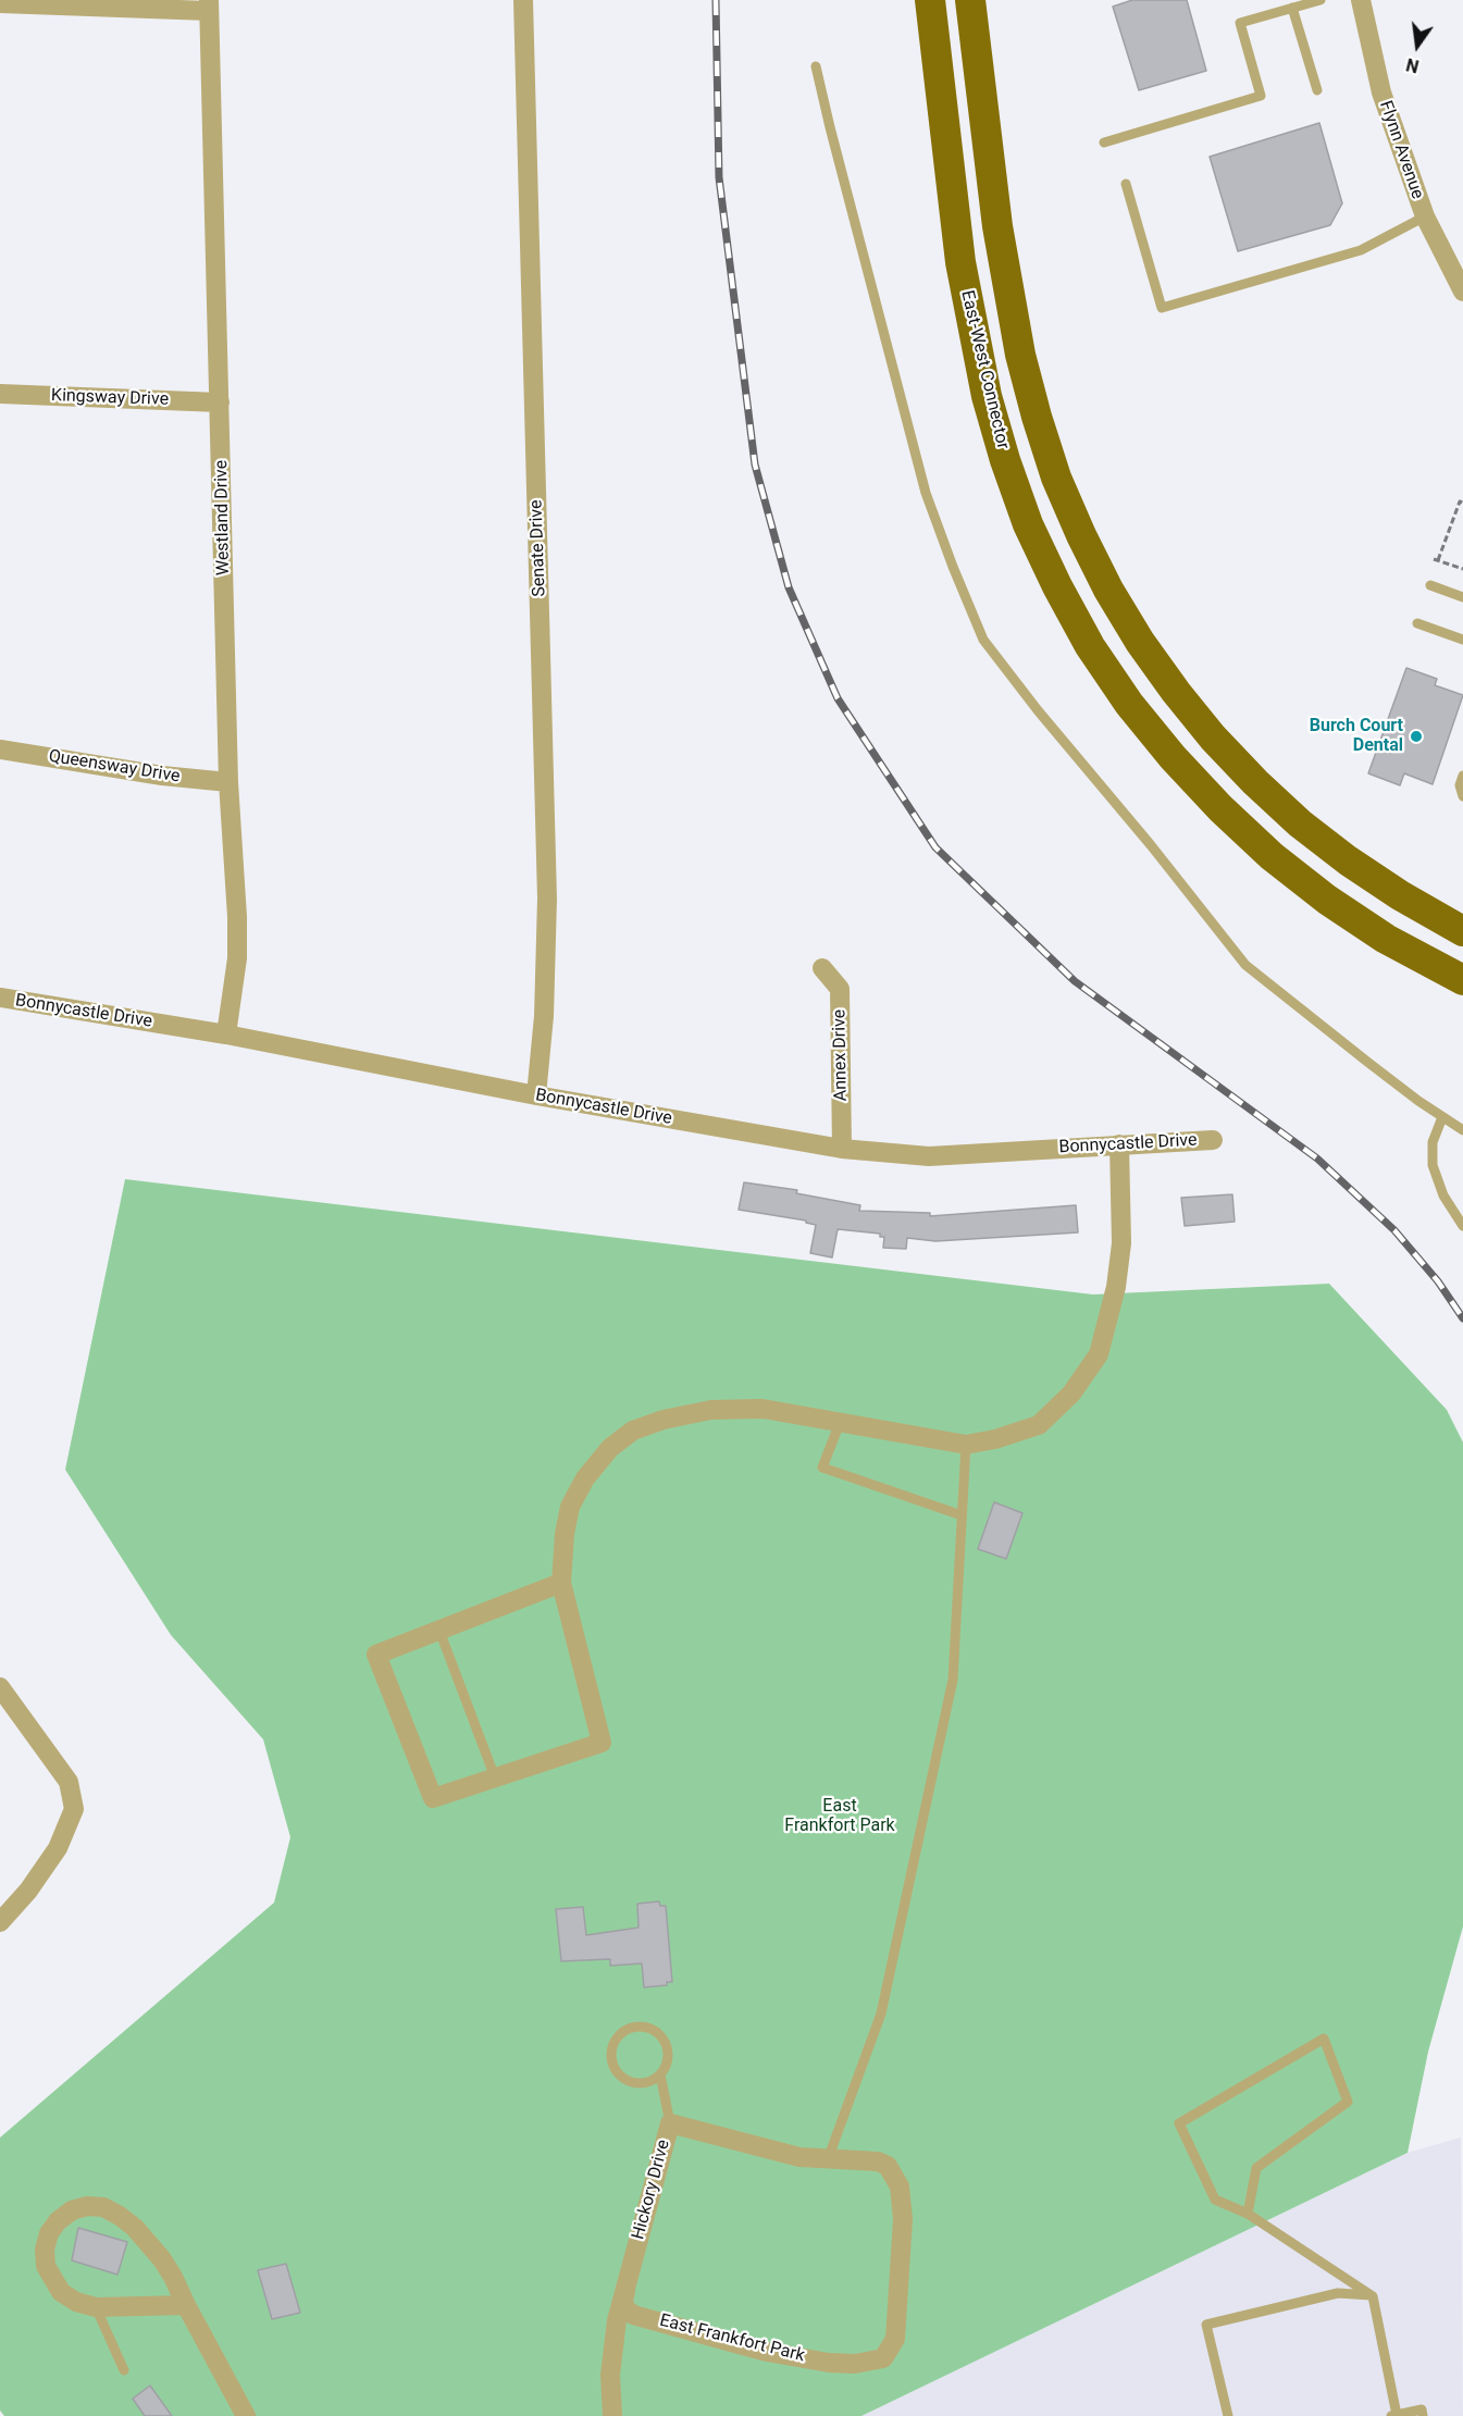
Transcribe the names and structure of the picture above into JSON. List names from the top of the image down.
{
  "streets": {
    "main road": ["East-West Connector"],
    "street": [
      "Flynn Avenue",
      "Kingsway Drive",
      "Westland Drive",
      "Senate Drive",
      "Queensway Drive",
      "Bonnycastle Drive",
      "Annex Drive",
      "Hickory Drive",
      "East Frankfort Park"
    ]
  },
  "crossings": [
    ["Kingsway Drive", "Westland Drive"],
    ["Westland Drive", "Queensway Drive"],
    ["Westland Drive", "Bonnycastle Drive"],
    ["Senate Drive", "Bonnycastle Drive"],
    ["Bonnycastle Drive", "Annex Drive"],
    ["Hickory Drive", "East Frankfort Park"]
  ],
  "parks": ["East Frankfort Park"],
  "places": ["Burch Court Dental"],
  "north": "bottom"
}
